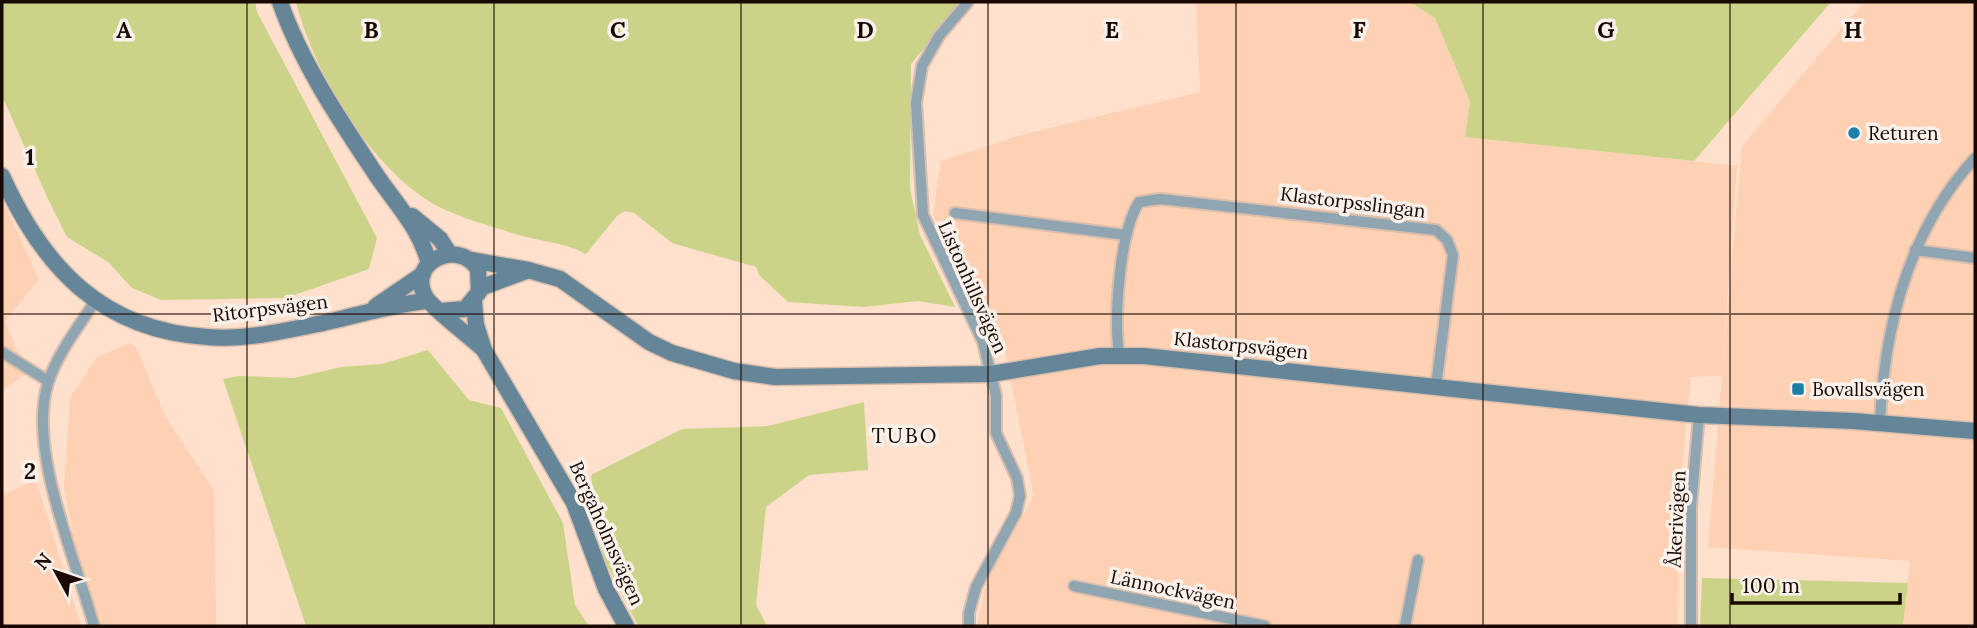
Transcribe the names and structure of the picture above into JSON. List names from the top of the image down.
{
  "streets": {
    "street": [
      "Klastorpsslingan",
      "Listonhillsvägen",
      "Ritorpsvägen",
      "Klastorpsvägen",
      "Åkerivägen",
      "Bergaholmsvägen",
      "Lännockvägen"
    ]
  },
  "crossings": [
    ["Klastorpsslingan", "Klastorpsvägen"],
    ["Listonhillsvägen", "Klastorpsvägen"],
    ["Ritorpsvägen", "Klastorpsvägen"],
    ["Ritorpsvägen", "Bergaholmsvägen"],
    ["Klastorpsvägen", "Åkerivägen"],
    ["Klastorpsvägen", "Bergaholmsvägen"]
  ],
  "districts": ["TUBO"],
  "places": {
    "other": ["Returen"],
    "transit": ["Bovallsvägen"]
  },
  "scale_bar": "100 m",
  "north": "top left",
  "grid": {
    "columns": [
      "A",
      "B",
      "C",
      "D",
      "E",
      "F",
      "G",
      "H"
    ],
    "rows": ["1", "2"]
  }
}
